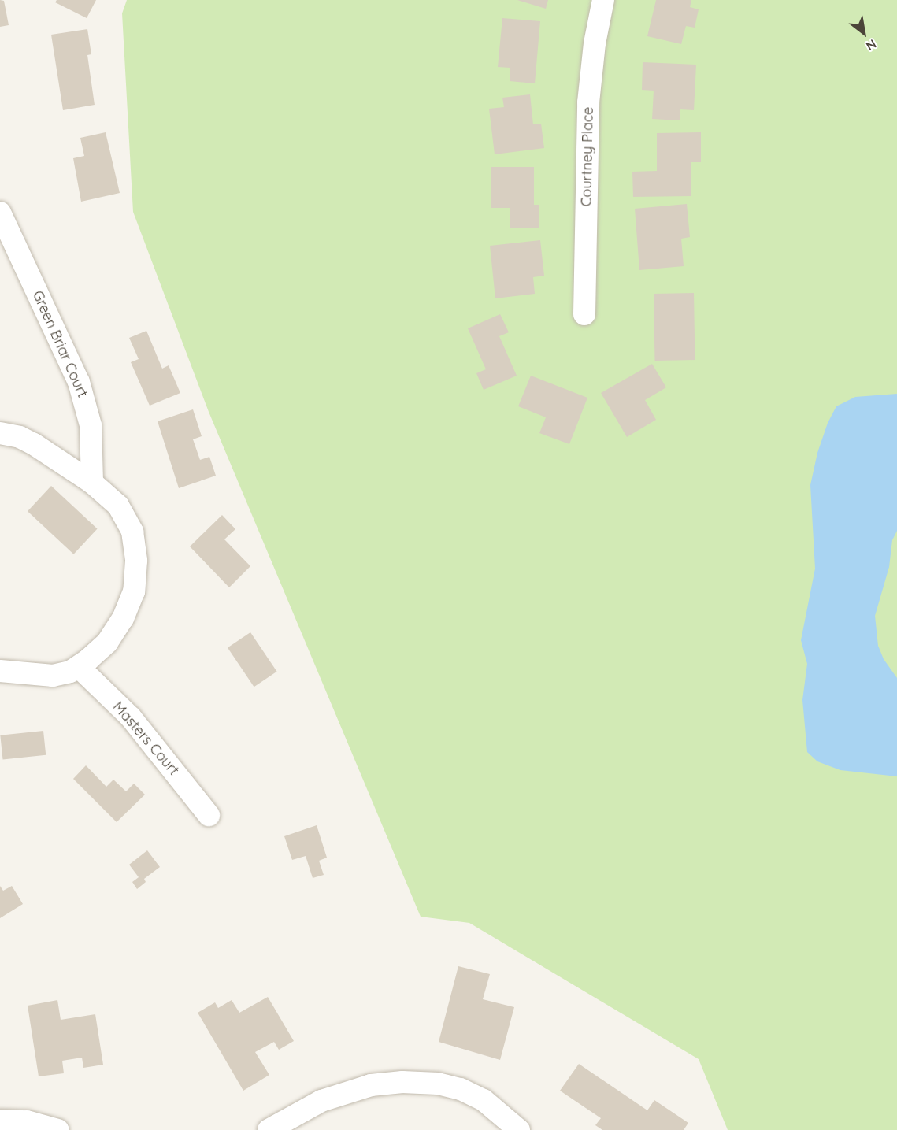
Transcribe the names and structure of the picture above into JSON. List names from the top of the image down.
{
  "streets": {
    "street": ["Courtney Place", "Green Briar Court", "Masters Court"]
  },
  "north": "bottom right"
}
